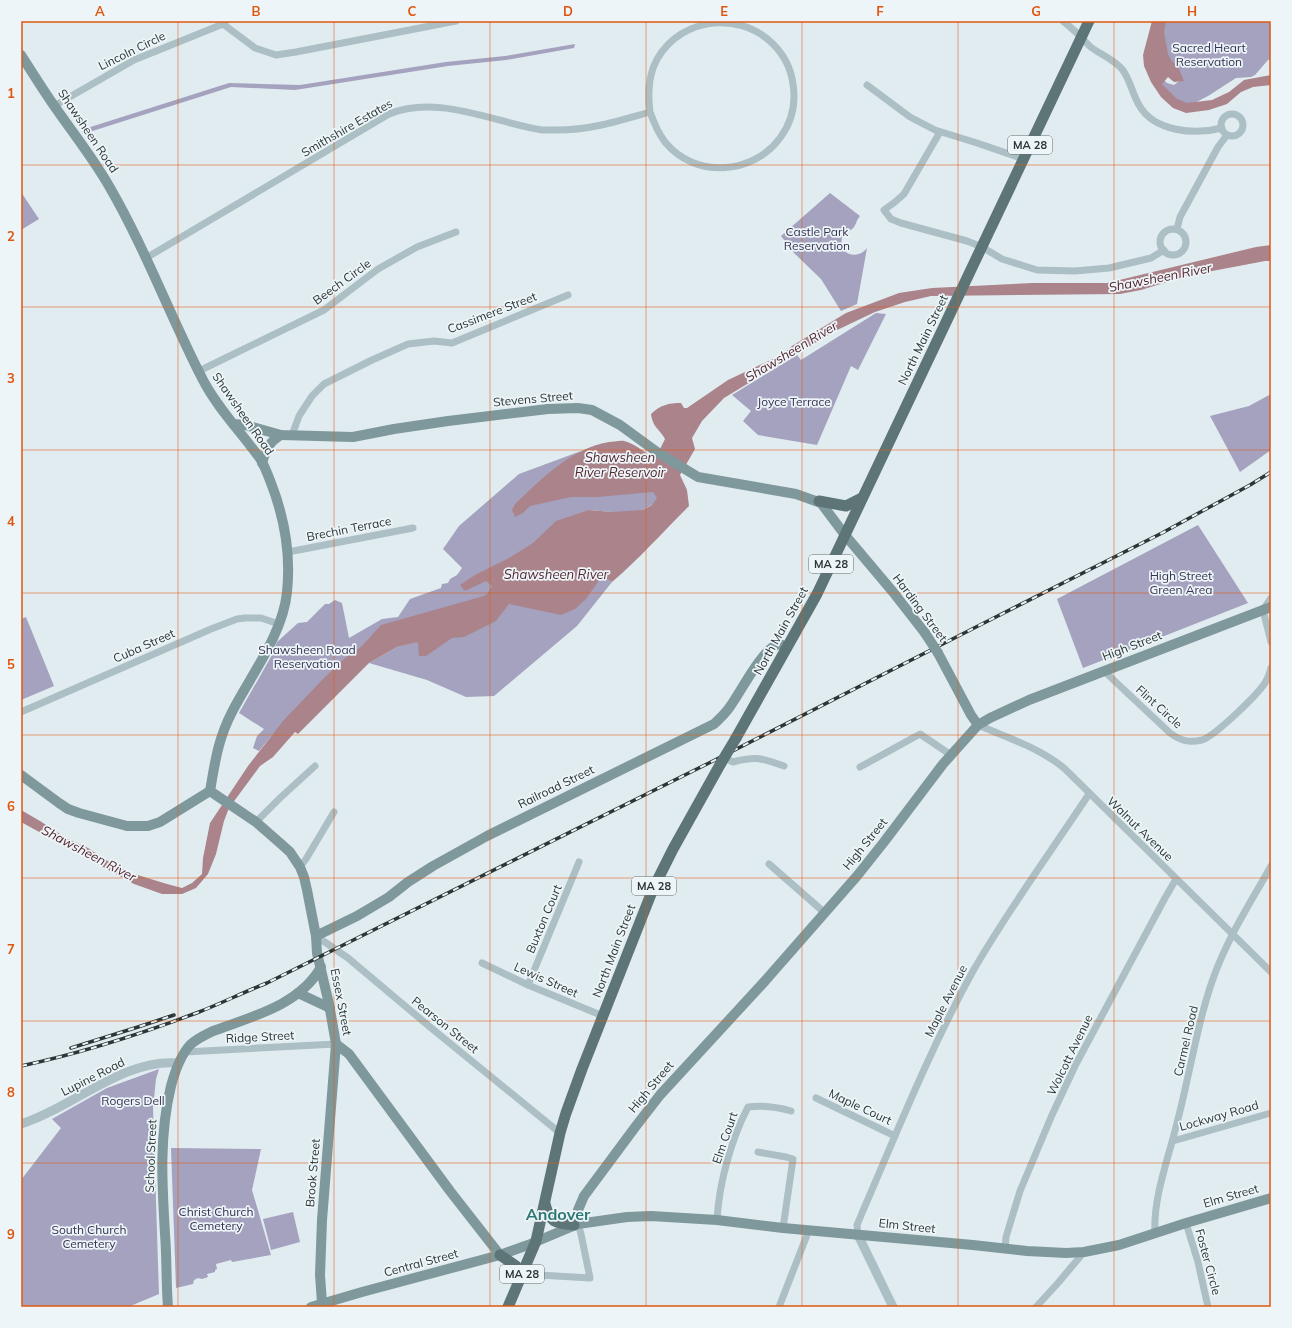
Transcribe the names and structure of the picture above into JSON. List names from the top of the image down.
{
  "streets": {
    "main road": [
      "Shawsheen Road",
      "MA 28",
      "North Main Street",
      "Stevens Street",
      "Harding Street",
      "High Street",
      "Railroad Street",
      "Essex Street",
      "School Street",
      "Brook Street",
      "Elm Street",
      "Central Street"
    ],
    "street": [
      "Lincoln Circle",
      "Smithshire Estates",
      "Beech Circle",
      "Cassimere Street",
      "Brechin Terrace",
      "Cuba Street",
      "Flint Circle",
      "Walnut Avenue",
      "Buxton Court",
      "Lewis Street",
      "Maple Avenue",
      "Pearson Street",
      "Ridge Street",
      "Carmel Road",
      "Wolcott Avenue",
      "Lupine Road",
      "Maple Court",
      "Lockway Road",
      "Elm Court",
      "Foster Circle"
    ]
  },
  "crossings": [
    ["Lincoln Circle", "Shawsheen Road"],
    ["Smithshire Estates", "Shawsheen Road"],
    ["Shawsheen Road", "Beech Circle"],
    ["Shawsheen Road", "Stevens Street"],
    ["Shawsheen Road", "Brechin Terrace"],
    ["Shawsheen Road", "Cuba Street"],
    ["Shawsheen Road", "Essex Street"],
    ["MA 28", "North Main Street"],
    ["MA 28", "Elm Street"],
    ["MA 28", "Central Street"],
    ["Cassimere Street", "Stevens Street"],
    ["North Main Street", "Harding Street"],
    ["North Main Street", "Railroad Street"],
    ["North Main Street", "Lewis Street"],
    ["North Main Street", "Pearson Street"],
    ["North Main Street", "Elm Street"],
    ["North Main Street", "Central Street"],
    ["Harding Street", "High Street"],
    ["Harding Street", "Walnut Avenue"],
    ["High Street", "Flint Circle"],
    ["High Street", "Walnut Avenue"],
    ["High Street", "Elm Street"],
    ["Railroad Street", "Essex Street"],
    ["Railroad Street", "Pearson Street"],
    ["Walnut Avenue", "Maple Avenue"],
    ["Walnut Avenue", "Carmel Road"],
    ["Walnut Avenue", "Wolcott Avenue"],
    ["Buxton Court", "Lewis Street"],
    ["Maple Avenue", "Maple Court"],
    ["Maple Avenue", "Elm Street"],
    ["Essex Street", "Pearson Street"],
    ["Essex Street", "Ridge Street"],
    ["Essex Street", "School Street"],
    ["Essex Street", "Brook Street"],
    ["Essex Street", "Central Street"],
    ["Ridge Street", "School Street"],
    ["Ridge Street", "Brook Street"],
    ["Carmel Road", "Lockway Road"],
    ["Carmel Road", "Elm Street"],
    ["Wolcott Avenue", "Elm Street"],
    ["Lupine Road", "School Street"],
    ["Elm Court", "Elm Street"],
    ["Brook Street", "Central Street"],
    ["Elm Street", "Foster Circle"],
    ["Elm Street", "Central Street"]
  ],
  "districts": ["Andover"],
  "water": ["Shawsheen River", "Shawsheen River Reservoir"],
  "parks": [
    "Sacred Heart Reservation",
    "Castle Park Reservation",
    "Joyce Terrace",
    "High Street Green Area",
    "Shawsheen Road Reservation",
    "Rogers Dell",
    "Christ Church Cemetery",
    "South Church Cemetery"
  ],
  "grid": {
    "columns": [
      "A",
      "B",
      "C",
      "D",
      "E",
      "F",
      "G",
      "H"
    ],
    "rows": [
      "1",
      "2",
      "3",
      "4",
      "5",
      "6",
      "7",
      "8",
      "9"
    ]
  }
}
